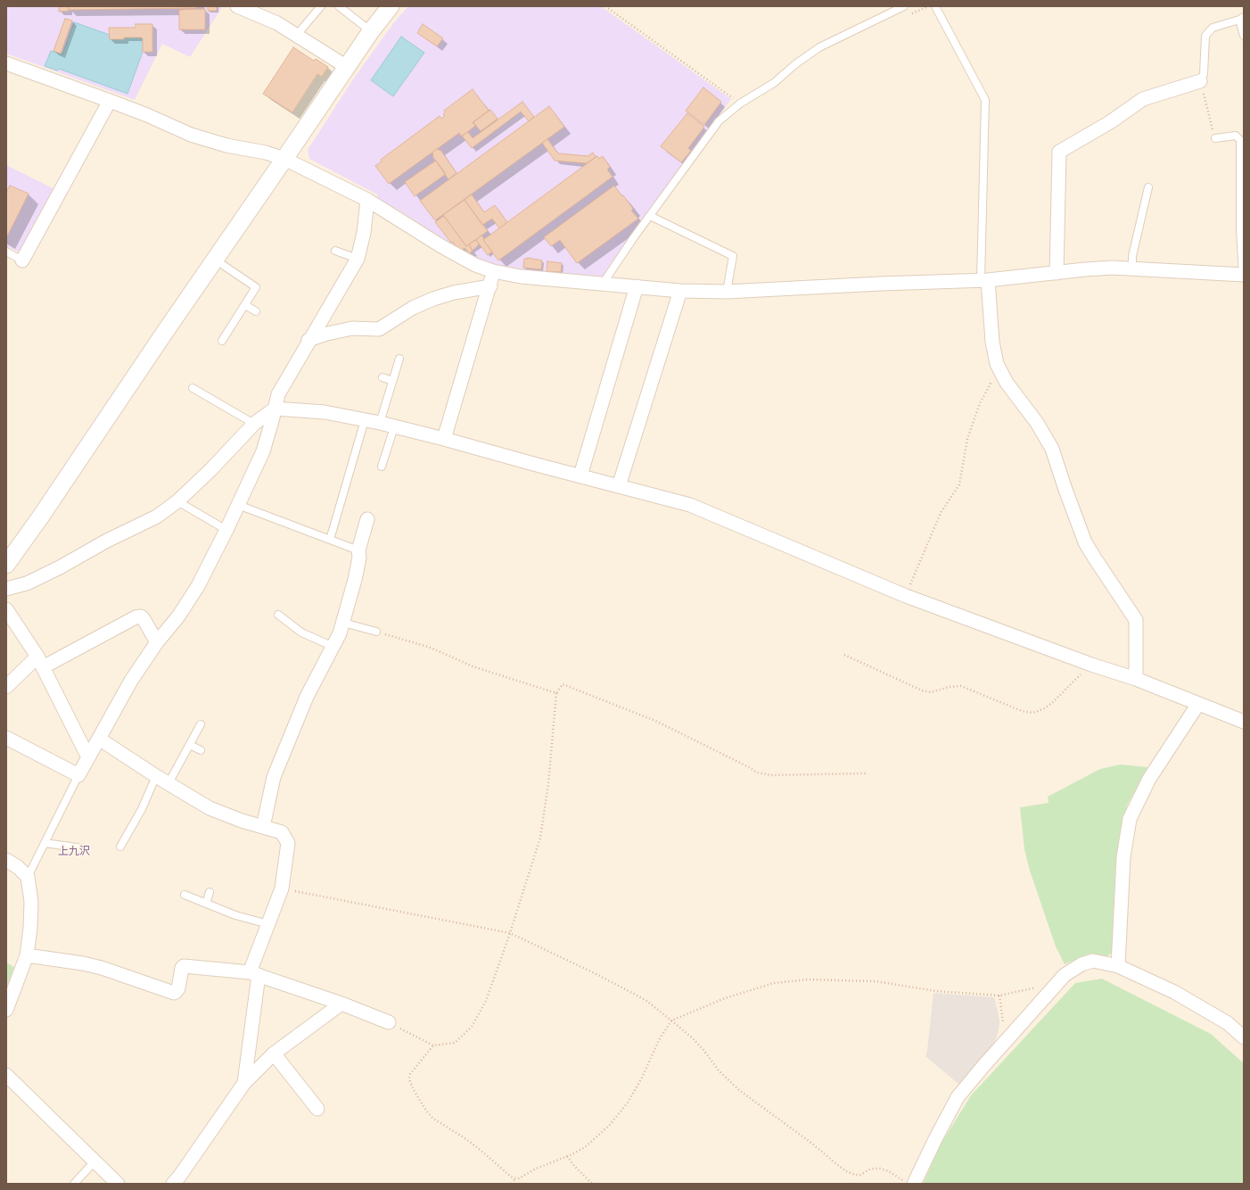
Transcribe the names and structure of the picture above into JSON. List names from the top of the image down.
{
  "districts": ["上九沢"]
}
